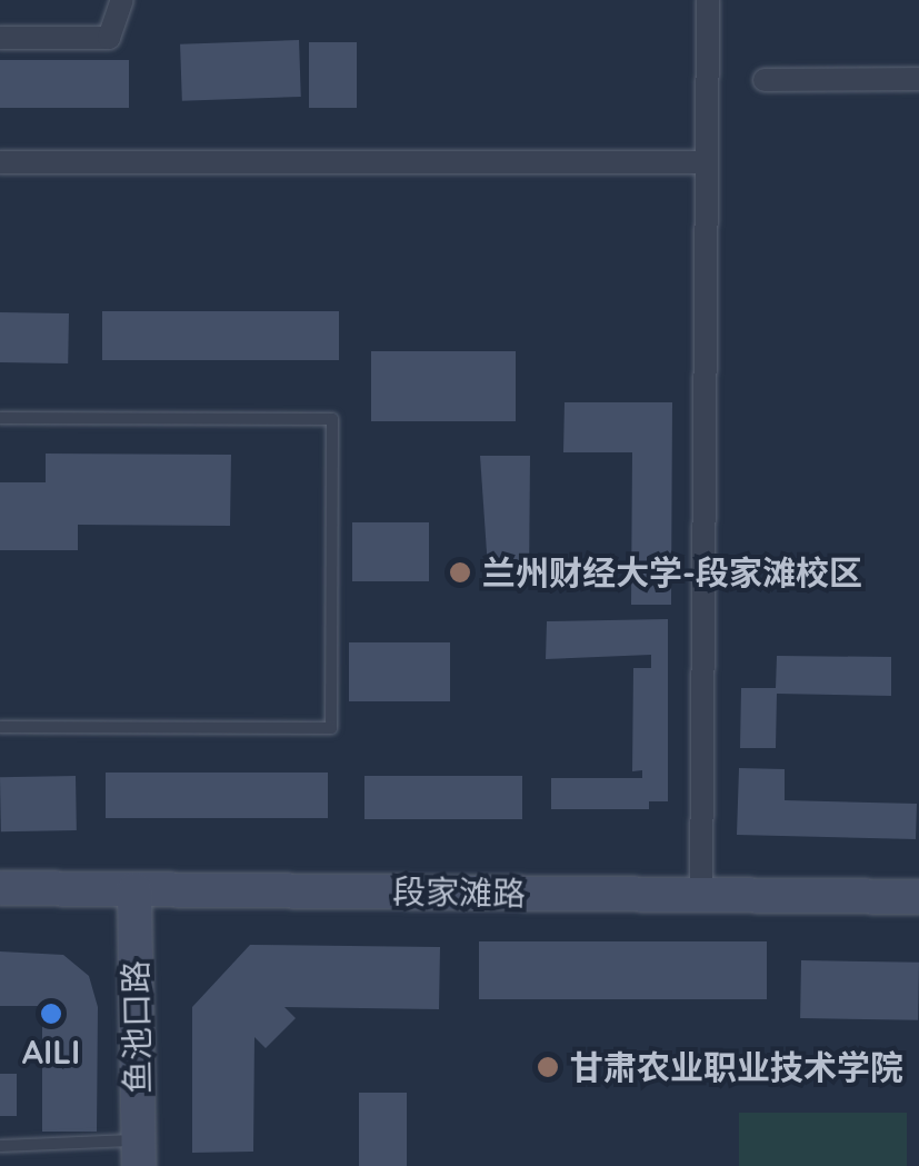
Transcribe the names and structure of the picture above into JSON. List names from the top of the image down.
{
  "streets": {
    "main road": ["段家滩路", "鱼池口路"]
  },
  "crossings": [
    ["段家滩路", "鱼池口路"]
  ],
  "places": ["兰州财经大学-段家滩校区", "AILI", "甘肃农业职业技术学院"]
}
